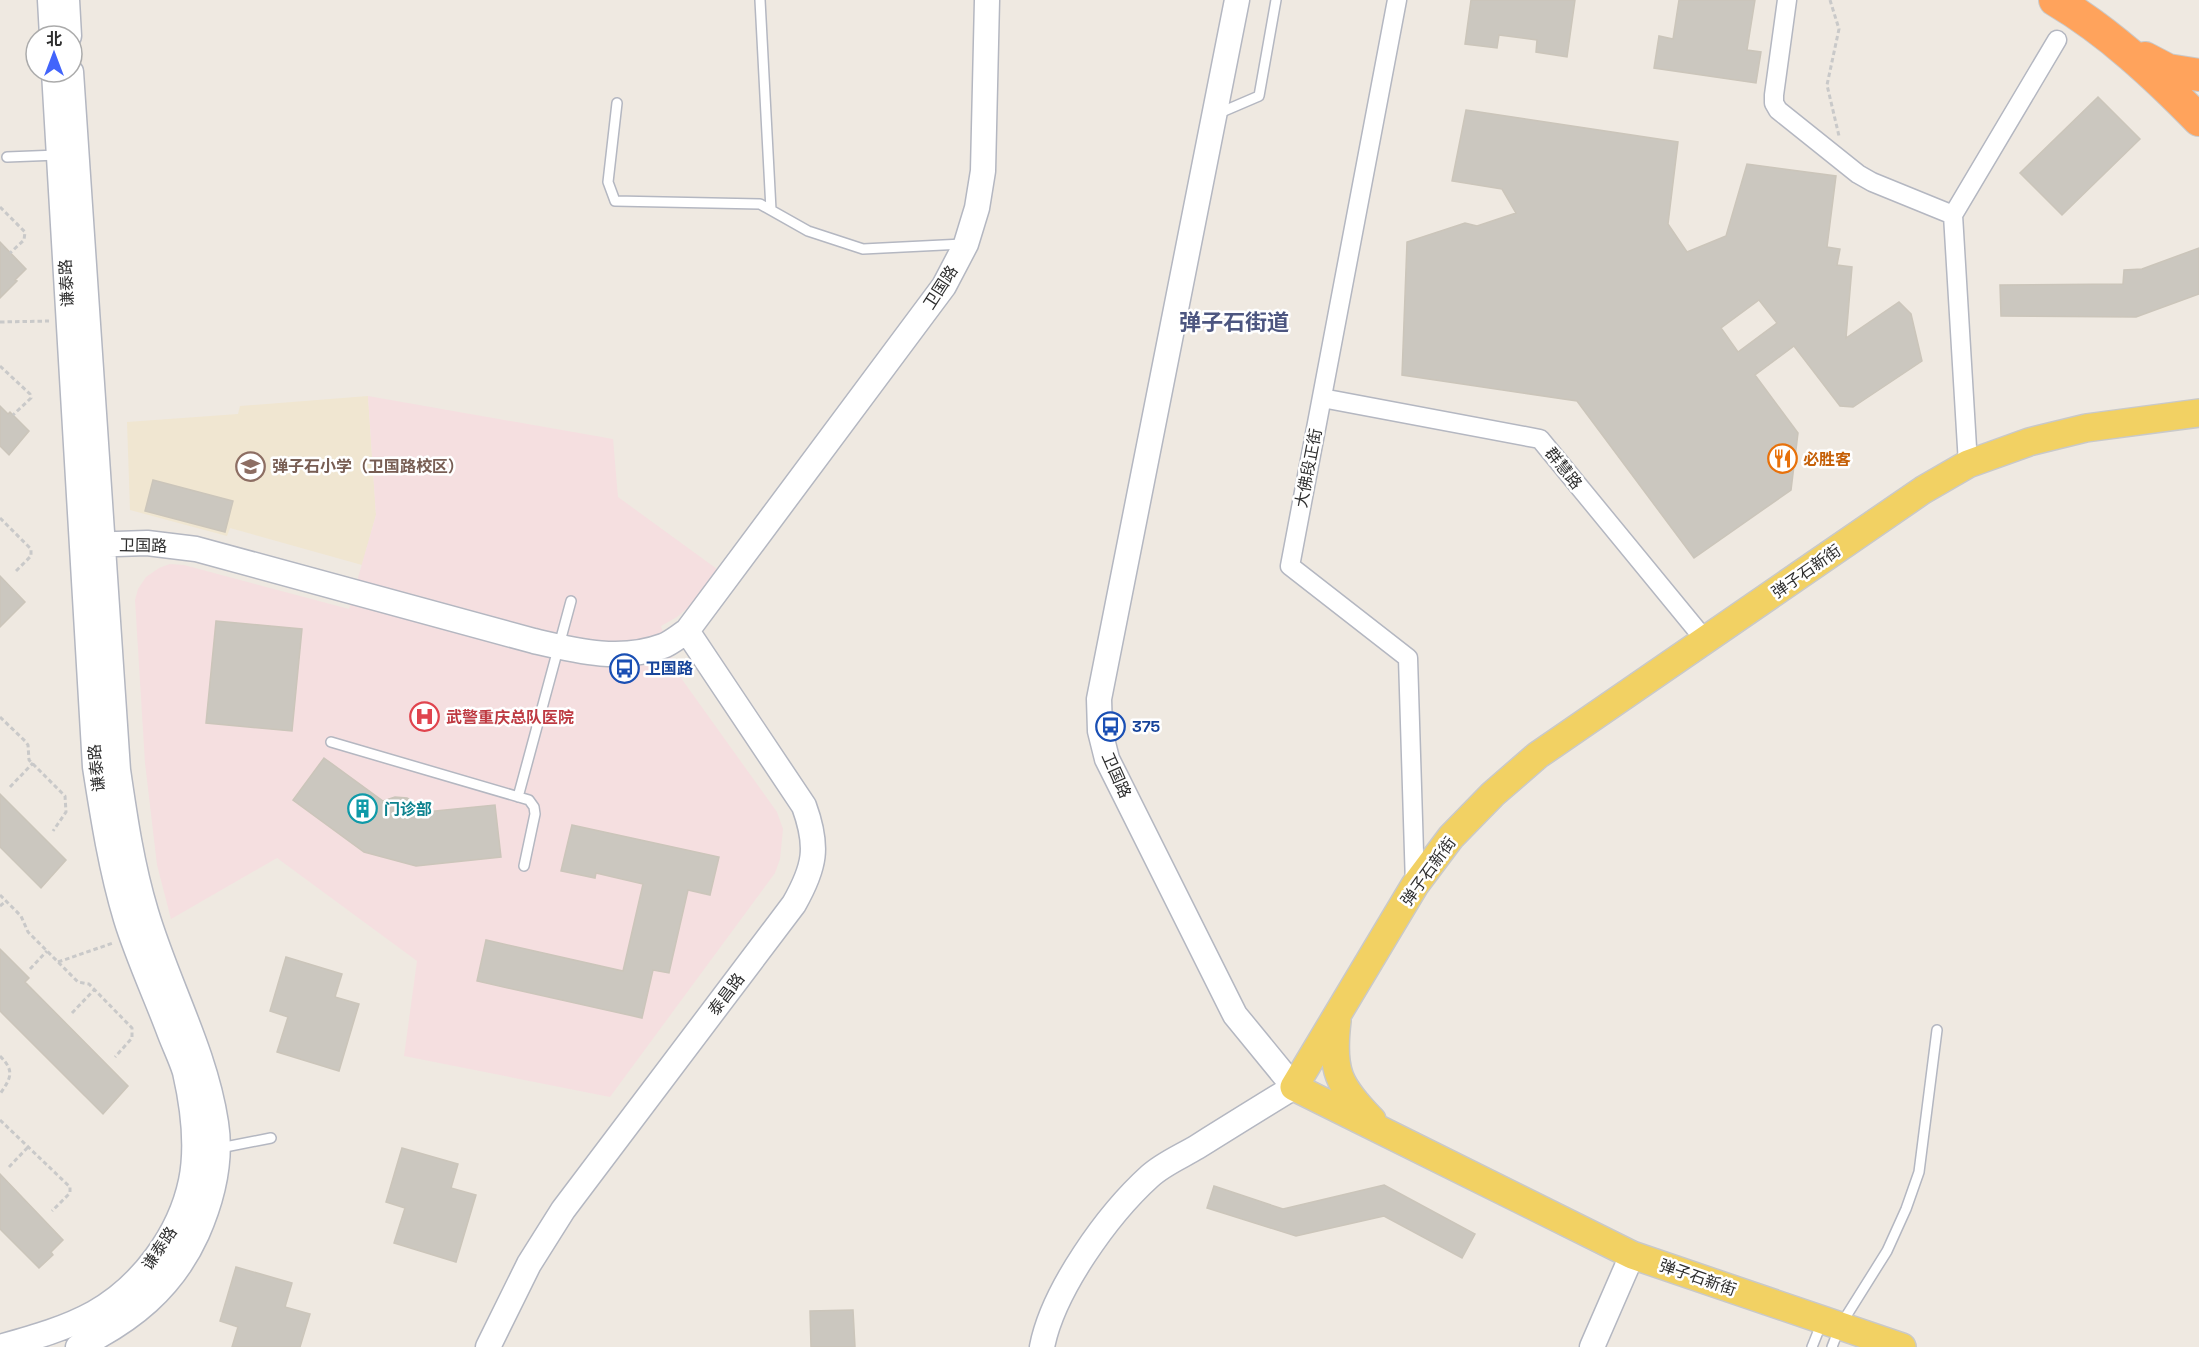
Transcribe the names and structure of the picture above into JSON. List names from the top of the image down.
{
  "streets": {
    "main road": ["弹子石新街"],
    "street": [
      "谦泰路",
      "卫国路",
      "大佛段正街",
      "群慧路",
      "泰昌路"
    ]
  },
  "crossings": [
    ["谦泰路", "卫国路"],
    ["卫国路", "弹子石新街"],
    ["卫国路", "泰昌路"],
    ["大佛段正街", "群慧路"],
    ["大佛段正街", "弹子石新街"],
    ["群慧路", "弹子石新街"]
  ],
  "districts": ["弹子石街道"],
  "places": {
    "restaurant": ["必胜客"],
    "school or university": ["弹子石小学（卫国路校区）"],
    "bus stop": ["卫国路", "375"],
    "hospital": ["武警重庆总队医院"],
    "building": ["门诊部"]
  },
  "north": "top"
}
